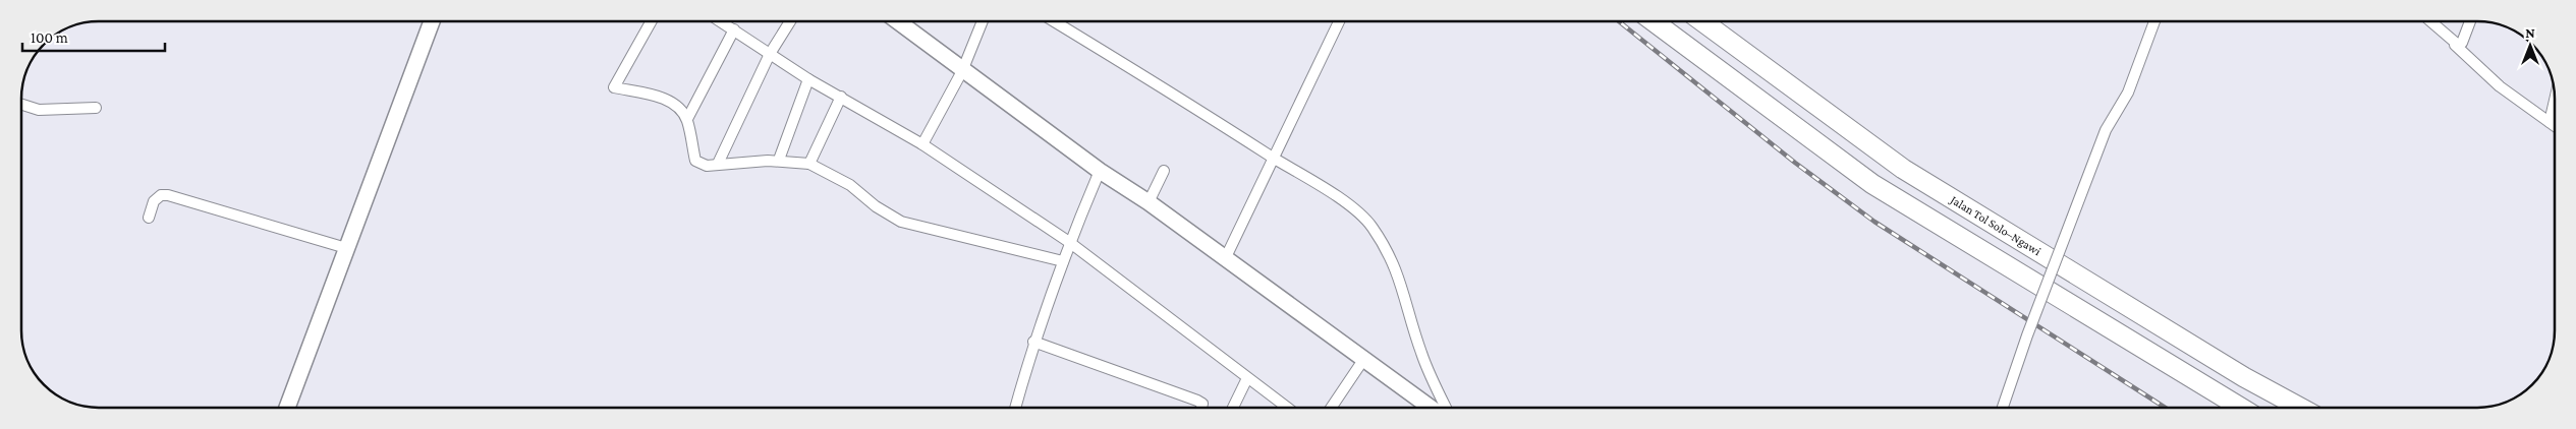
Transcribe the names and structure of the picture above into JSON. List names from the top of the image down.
{
  "streets": {
    "highway": ["Jalan Tol Solo–Ngawi"]
  },
  "scale_bar": "100 m",
  "north": "top"
}
